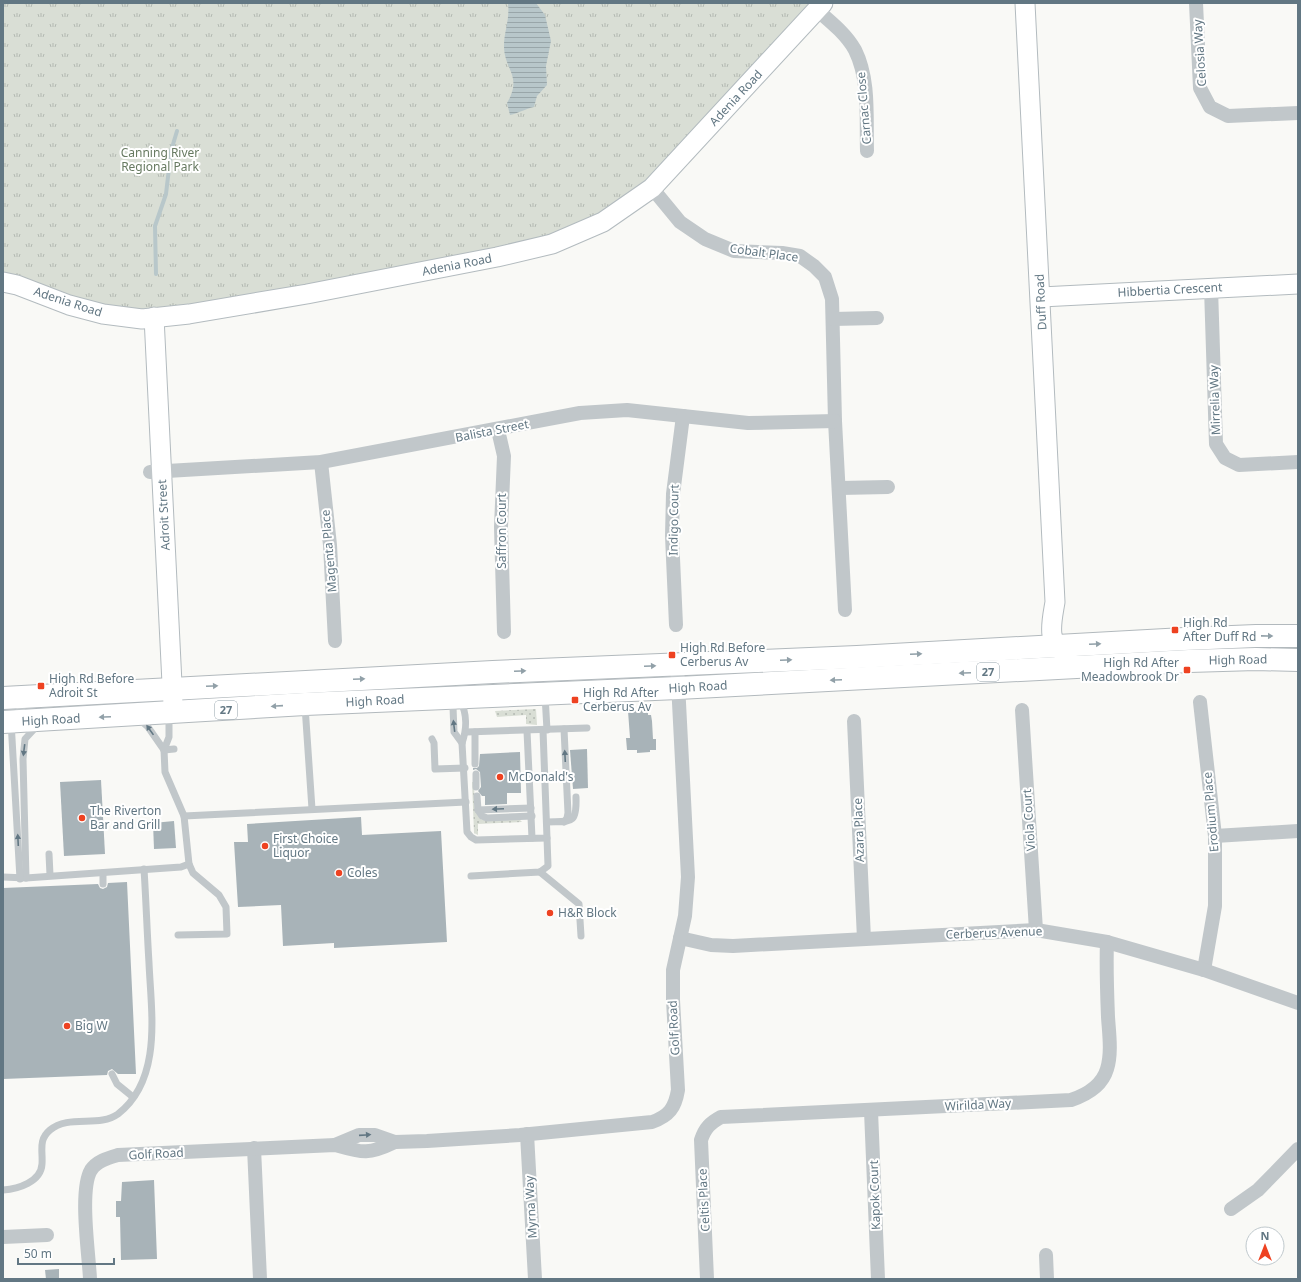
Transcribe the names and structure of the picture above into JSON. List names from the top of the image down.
{
  "streets": {
    "main road": ["High Road", "27"],
    "street": [
      "Celosia Way",
      "Adenia Road",
      "Carnac Close",
      "Cobalt Place",
      "Hibbertia Crescent",
      "Duff Road",
      "Mirrelia Way",
      "Balista Street",
      "Adroit Street",
      "Indigo Court",
      "Saffron Court",
      "Magenta Place",
      "Erodium Place",
      "Viola Court",
      "Azara Place",
      "Cerberus Avenue",
      "Golf Road",
      "Wirilda Way",
      "Kapok Court",
      "Celtis Place",
      "Myrna Way"
    ]
  },
  "crossings": [
    ["Adenia Road", "Carnac Close"],
    ["Adenia Road", "Cobalt Place"],
    ["Adenia Road", "Adroit Street"],
    ["Cobalt Place", "Balista Street"],
    ["Hibbertia Crescent", "Duff Road"],
    ["Hibbertia Crescent", "Mirrelia Way"],
    ["Duff Road", "High Road"],
    ["Balista Street", "Adroit Street"],
    ["Balista Street", "Indigo Court"],
    ["Balista Street", "Saffron Court"],
    ["Balista Street", "Magenta Place"],
    ["Adroit Street", "High Road"],
    ["High Road", "Golf Road"],
    ["Erodium Place", "Cerberus Avenue"],
    ["Viola Court", "Cerberus Avenue"],
    ["Azara Place", "Cerberus Avenue"],
    ["Cerberus Avenue", "Golf Road"],
    ["Cerberus Avenue", "Wirilda Way"],
    ["Golf Road", "Myrna Way"],
    ["Wirilda Way", "Kapok Court"],
    ["Wirilda Way", "Celtis Place"]
  ],
  "parks": ["Canning River Regional Park"],
  "places": {
    "transit": [
      "High Rd After Duff Rd",
      "High Rd Before Cerberus Av",
      "High Rd After Meadowbrook Dr",
      "High Rd Before Adroit St",
      "High Rd After Cerberus Av"
    ],
    "other": [
      "McDonald's",
      "The Riverton Bar and Grill",
      "First Choice Liquor",
      "Coles",
      "H&R Block",
      "Big W"
    ]
  },
  "scale_bar": "50 m",
  "north": "top"
}
